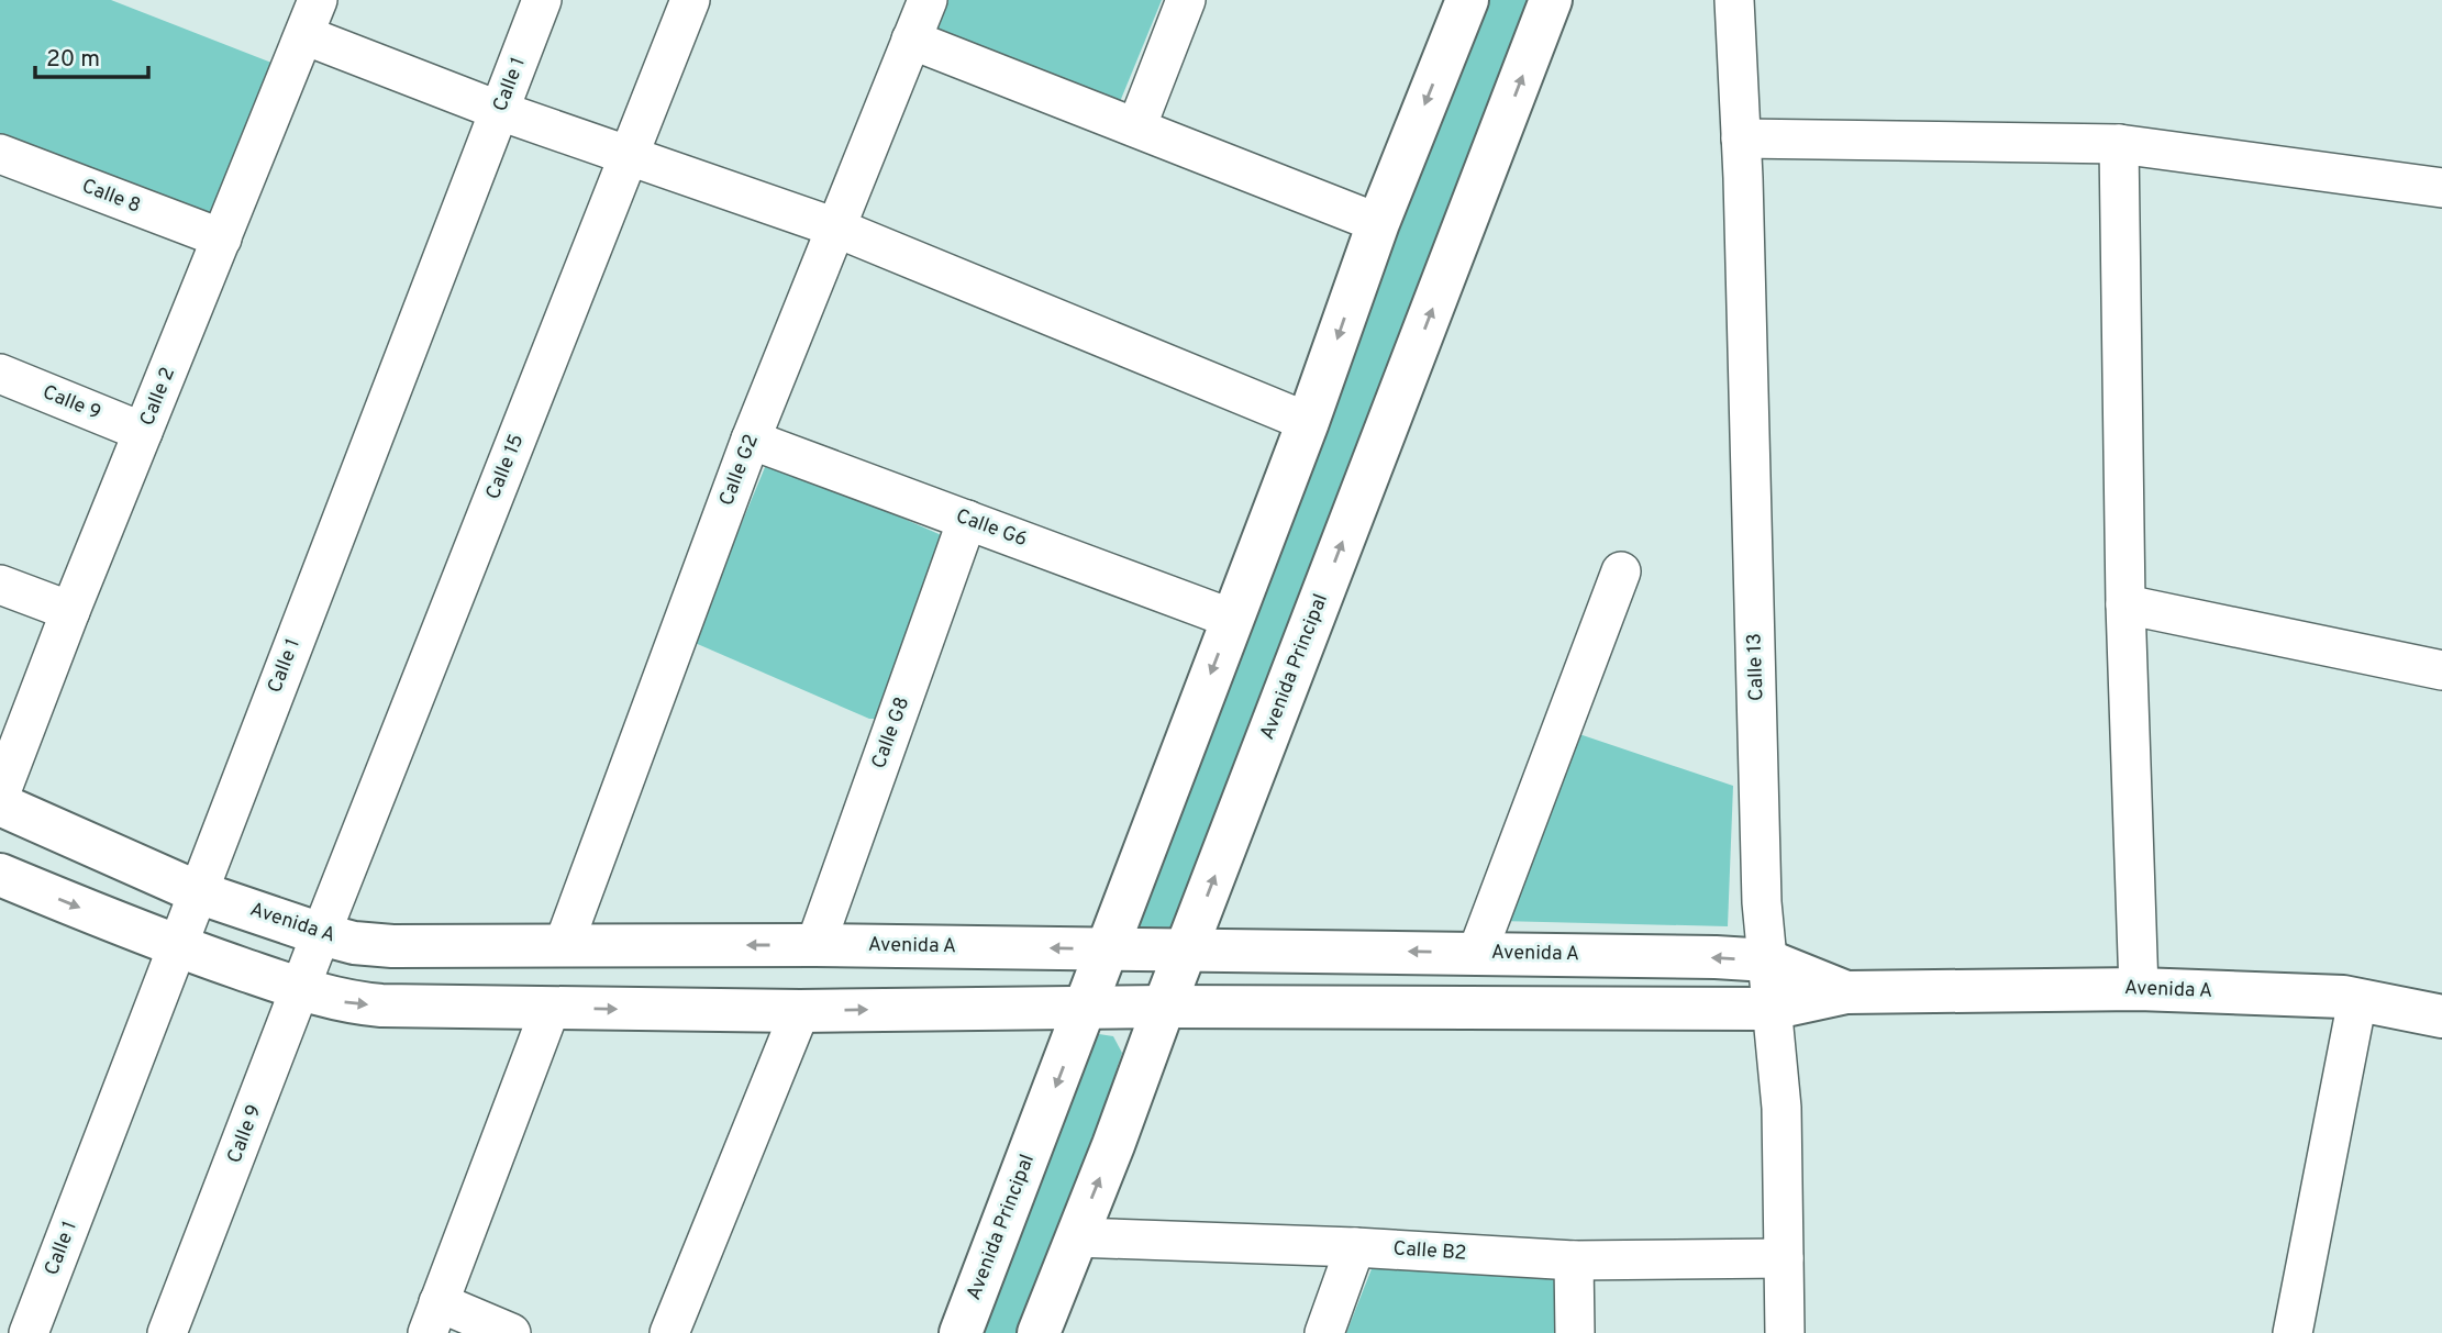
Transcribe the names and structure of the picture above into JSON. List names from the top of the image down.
{
  "streets": {
    "street": [
      "Calle 1",
      "Calle 8",
      "Calle 2",
      "Calle 9",
      "Calle 15",
      "Calle G2",
      "Calle G6",
      "Avenida Principal",
      "Calle 13",
      "Calle G8",
      "Avenida A",
      "Calle B2"
    ]
  },
  "crossings": [
    ["Calle 1", "Avenida A"],
    ["Calle 8", "Calle 2"],
    ["Calle 2", "Calle 9"],
    ["Calle 9", "Calle 15"],
    ["Calle 9", "Avenida A"],
    ["Calle 15", "Avenida A"],
    ["Calle G2", "Calle G6"],
    ["Calle G2", "Avenida A"],
    ["Calle G6", "Avenida Principal"],
    ["Calle G6", "Calle G8"],
    ["Avenida Principal", "Avenida A"],
    ["Avenida Principal", "Calle B2"],
    ["Calle 13", "Avenida A"],
    ["Calle 13", "Calle B2"],
    ["Calle G8", "Avenida A"]
  ],
  "scale_bar": "20 m"
}
